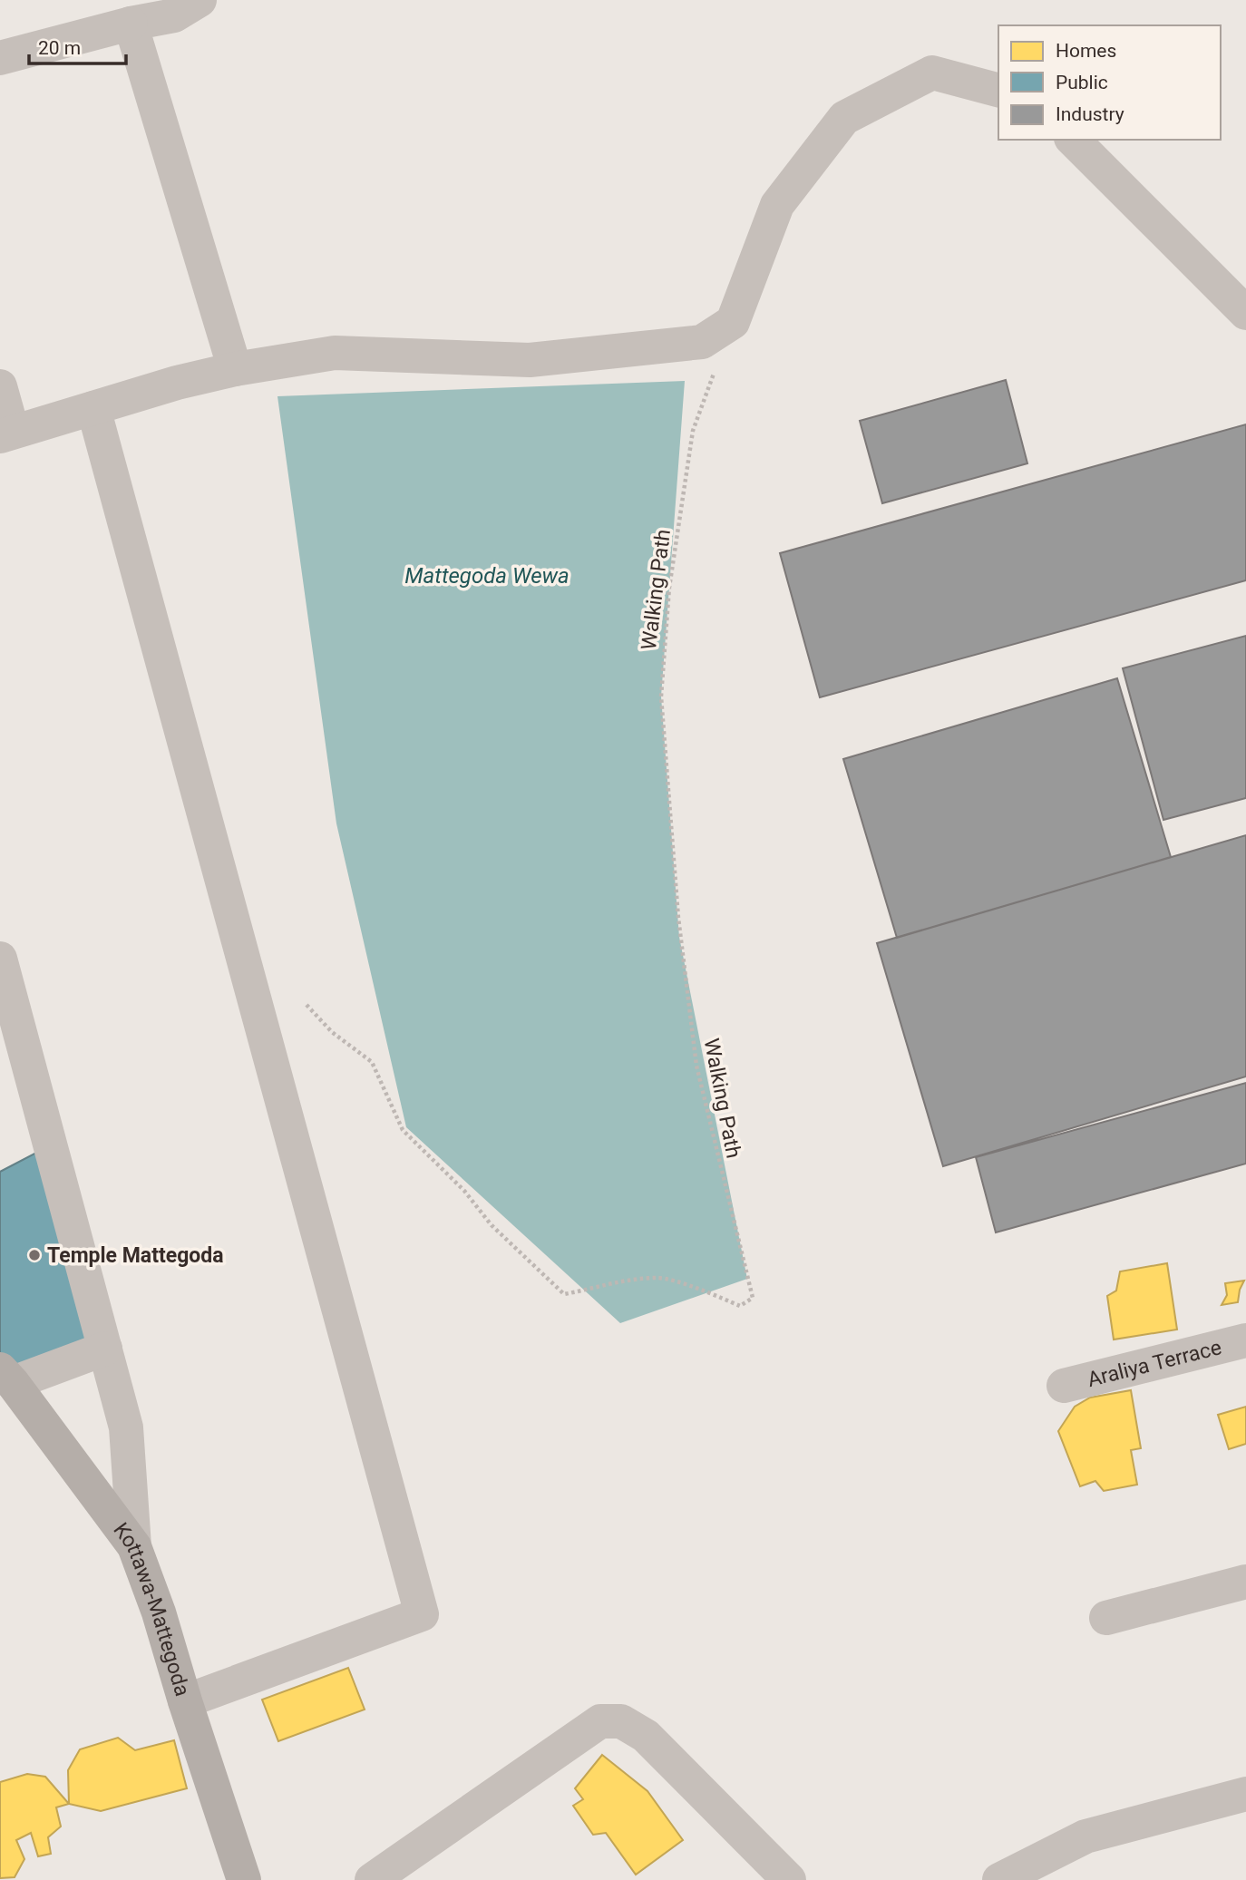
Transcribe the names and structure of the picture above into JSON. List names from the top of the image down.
{
  "streets": {
    "main road": ["Kottawa-Mattegoda"],
    "street": ["Araliya Terrace"],
    "path": ["Walking Path"]
  },
  "water": ["Mattegoda Wewa"],
  "places": ["Temple Mattegoda"],
  "legend": ["Homes", "Public", "Industry"],
  "scale_bar": "20 m"
}
